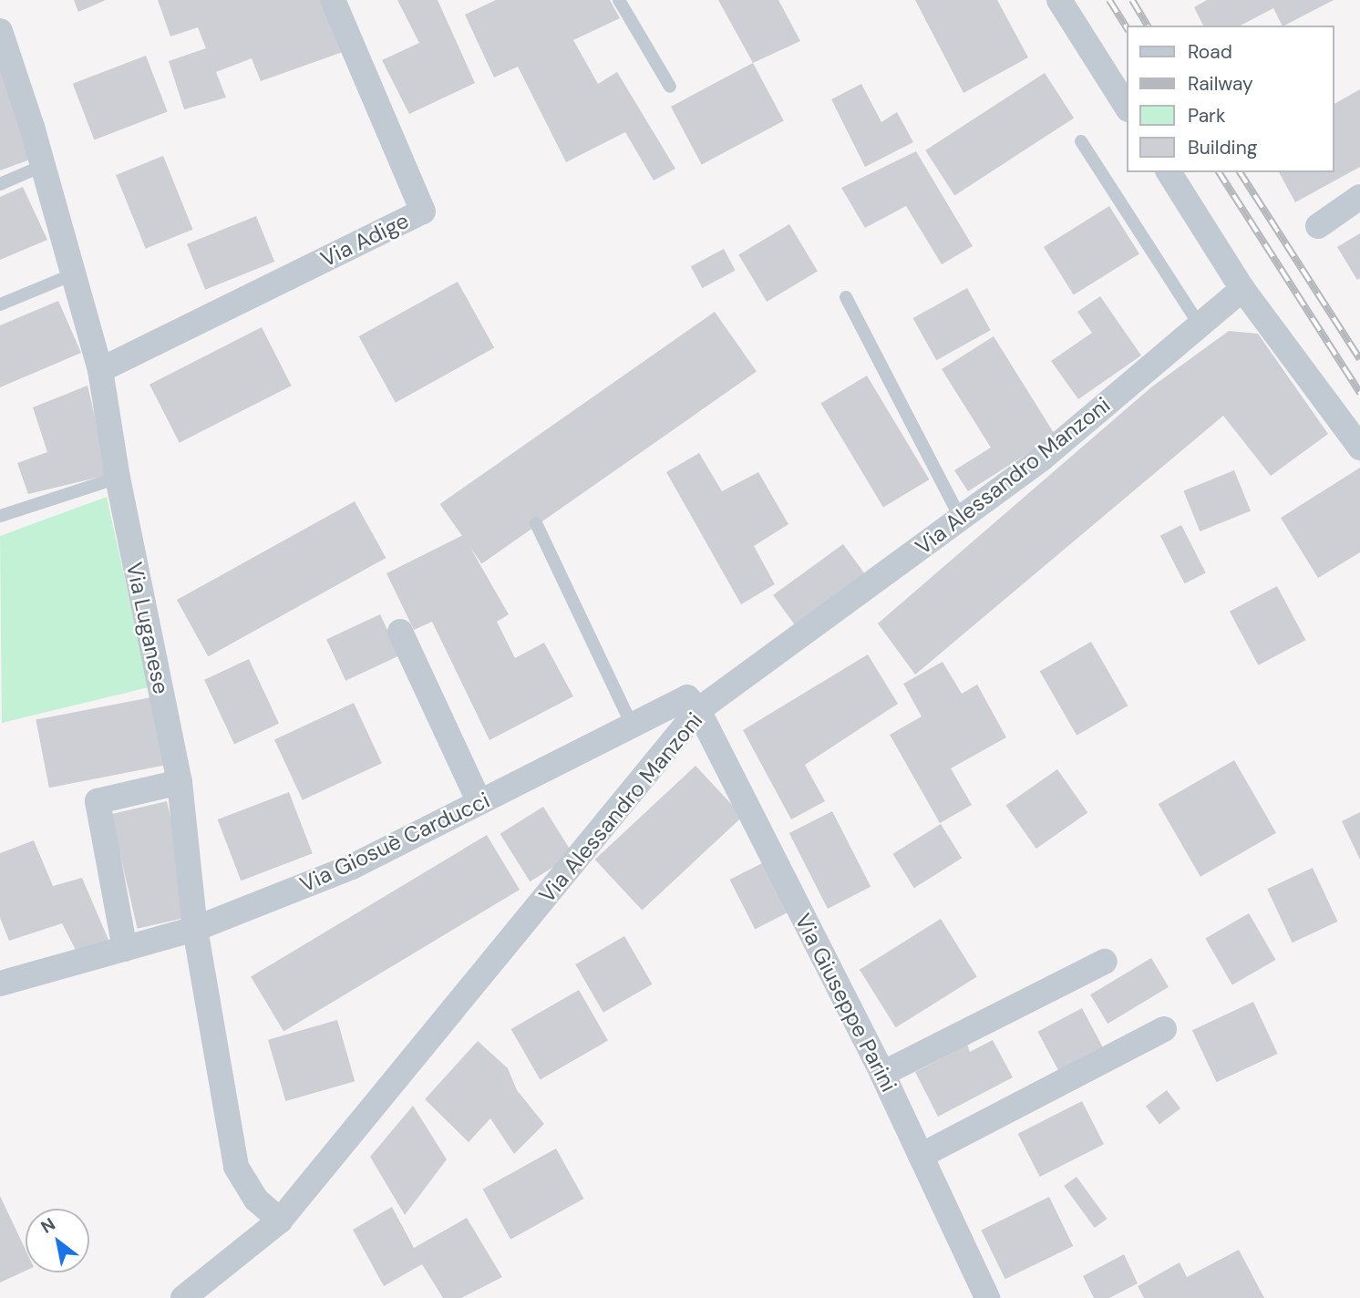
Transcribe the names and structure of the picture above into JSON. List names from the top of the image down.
{
  "streets": {
    "street": [
      "Via Adige",
      "Via Alessandro Manzoni",
      "Via Luganese",
      "Via Giosuè Carducci",
      "Via Giuseppe Parini"
    ]
  },
  "crossings": [
    ["Via Adige", "Via Luganese"],
    ["Via Alessandro Manzoni", "Via Luganese"],
    ["Via Alessandro Manzoni", "Via Giosuè Carducci"],
    ["Via Alessandro Manzoni", "Via Giuseppe Parini"],
    ["Via Luganese", "Via Giosuè Carducci"],
    ["Via Giosuè Carducci", "Via Giuseppe Parini"]
  ],
  "legend": [
    "Road",
    "Railway",
    "Park",
    "Building"
  ],
  "north": "top left"
}
